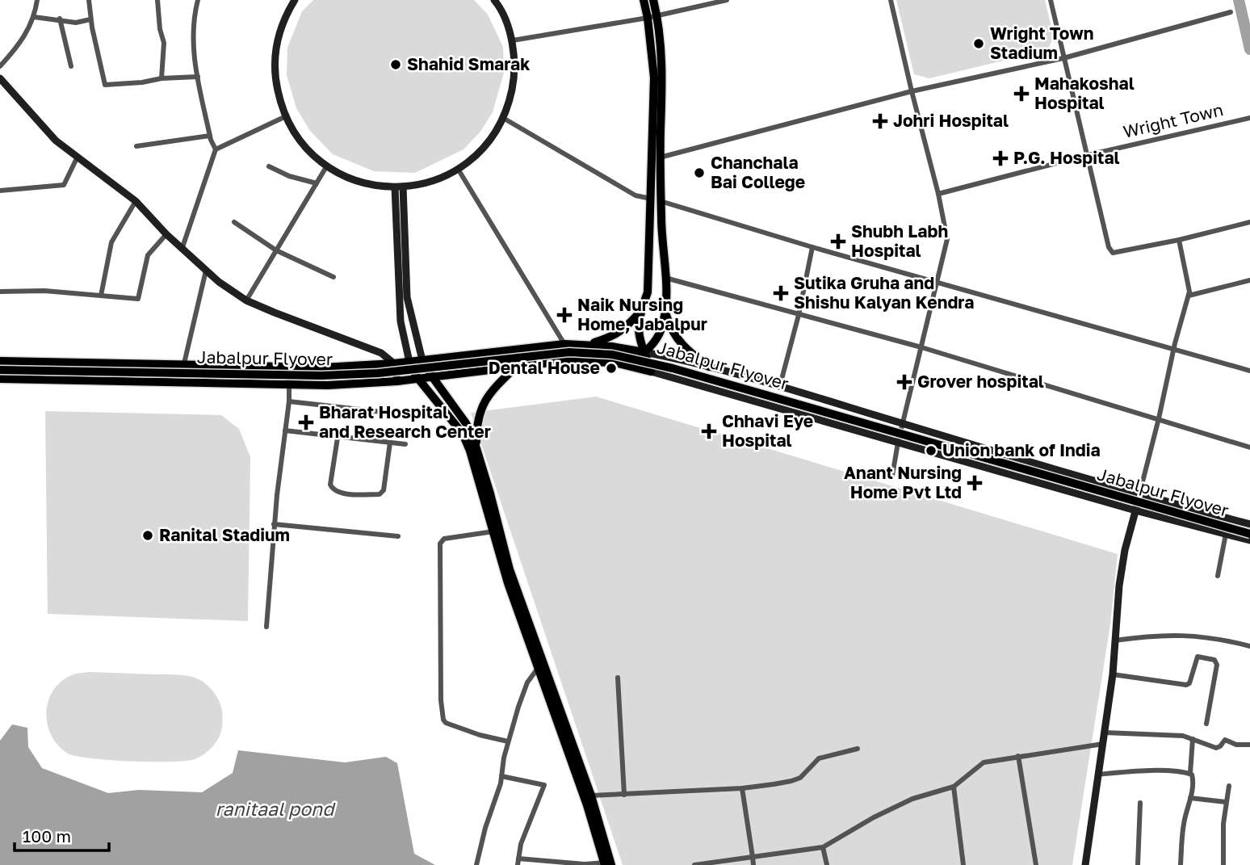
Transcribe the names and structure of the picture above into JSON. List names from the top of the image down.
{
  "streets": {
    "main road": ["Jabalpur Flyover"],
    "street": ["Wright Town"]
  },
  "water": ["ranitaal pond"],
  "places": {
    "other": [
      "Wright Town Stadium",
      "Shahid Smarak",
      "Chanchala Bai College",
      "Dental House",
      "Union bank of India",
      "Ranital Stadium"
    ],
    "health": [
      "Mahakoshal Hospital",
      "Johri Hospital",
      "P.G. Hospital",
      "Shubh Labh Hospital",
      "Sutika Gruha and Shishu Kalyan Kendra",
      "Naik Nursing Home, Jabalpur",
      "Grover hospital",
      "Bharat Hospital and Research Center",
      "Chhavi Eye Hospital",
      "Anant Nursing Home Pvt Ltd"
    ]
  },
  "scale_bar": "100 m"
}
